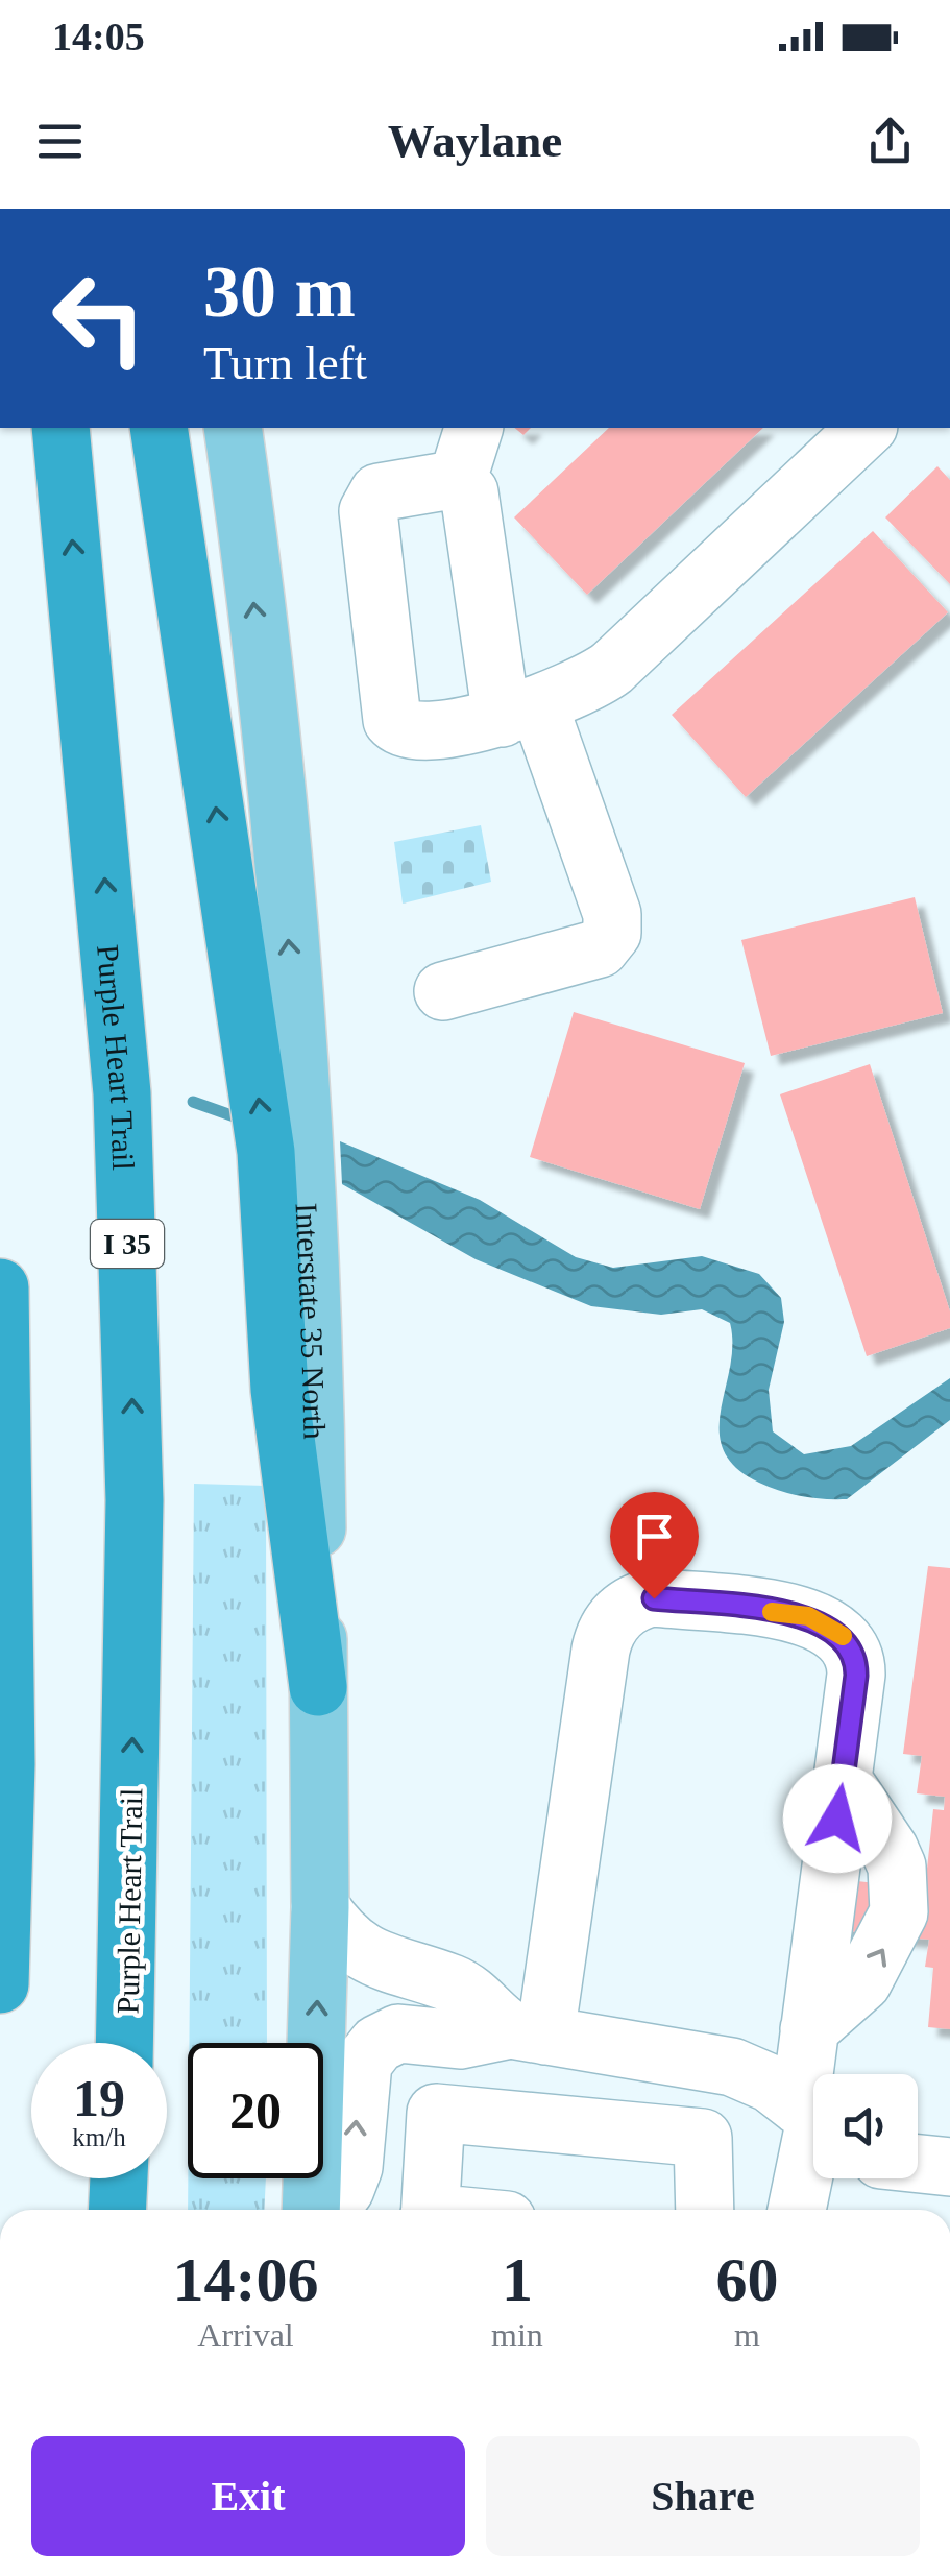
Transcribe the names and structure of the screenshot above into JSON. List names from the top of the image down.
{
  "streets": {
    "highway": ["Purple Heart Trail", "I 35"]
  },
  "page": {
    "status": "14:05",
    "header": "Waylane",
    "turn": ["30 m", "Turn left"],
    "speed": "19 km/h",
    "limit": "20",
    "eta": [
      "14:06",
      "Arrival",
      "1",
      "min",
      "60",
      "m"
    ],
    "buttons": ["Exit", "Share"]
  }
}
